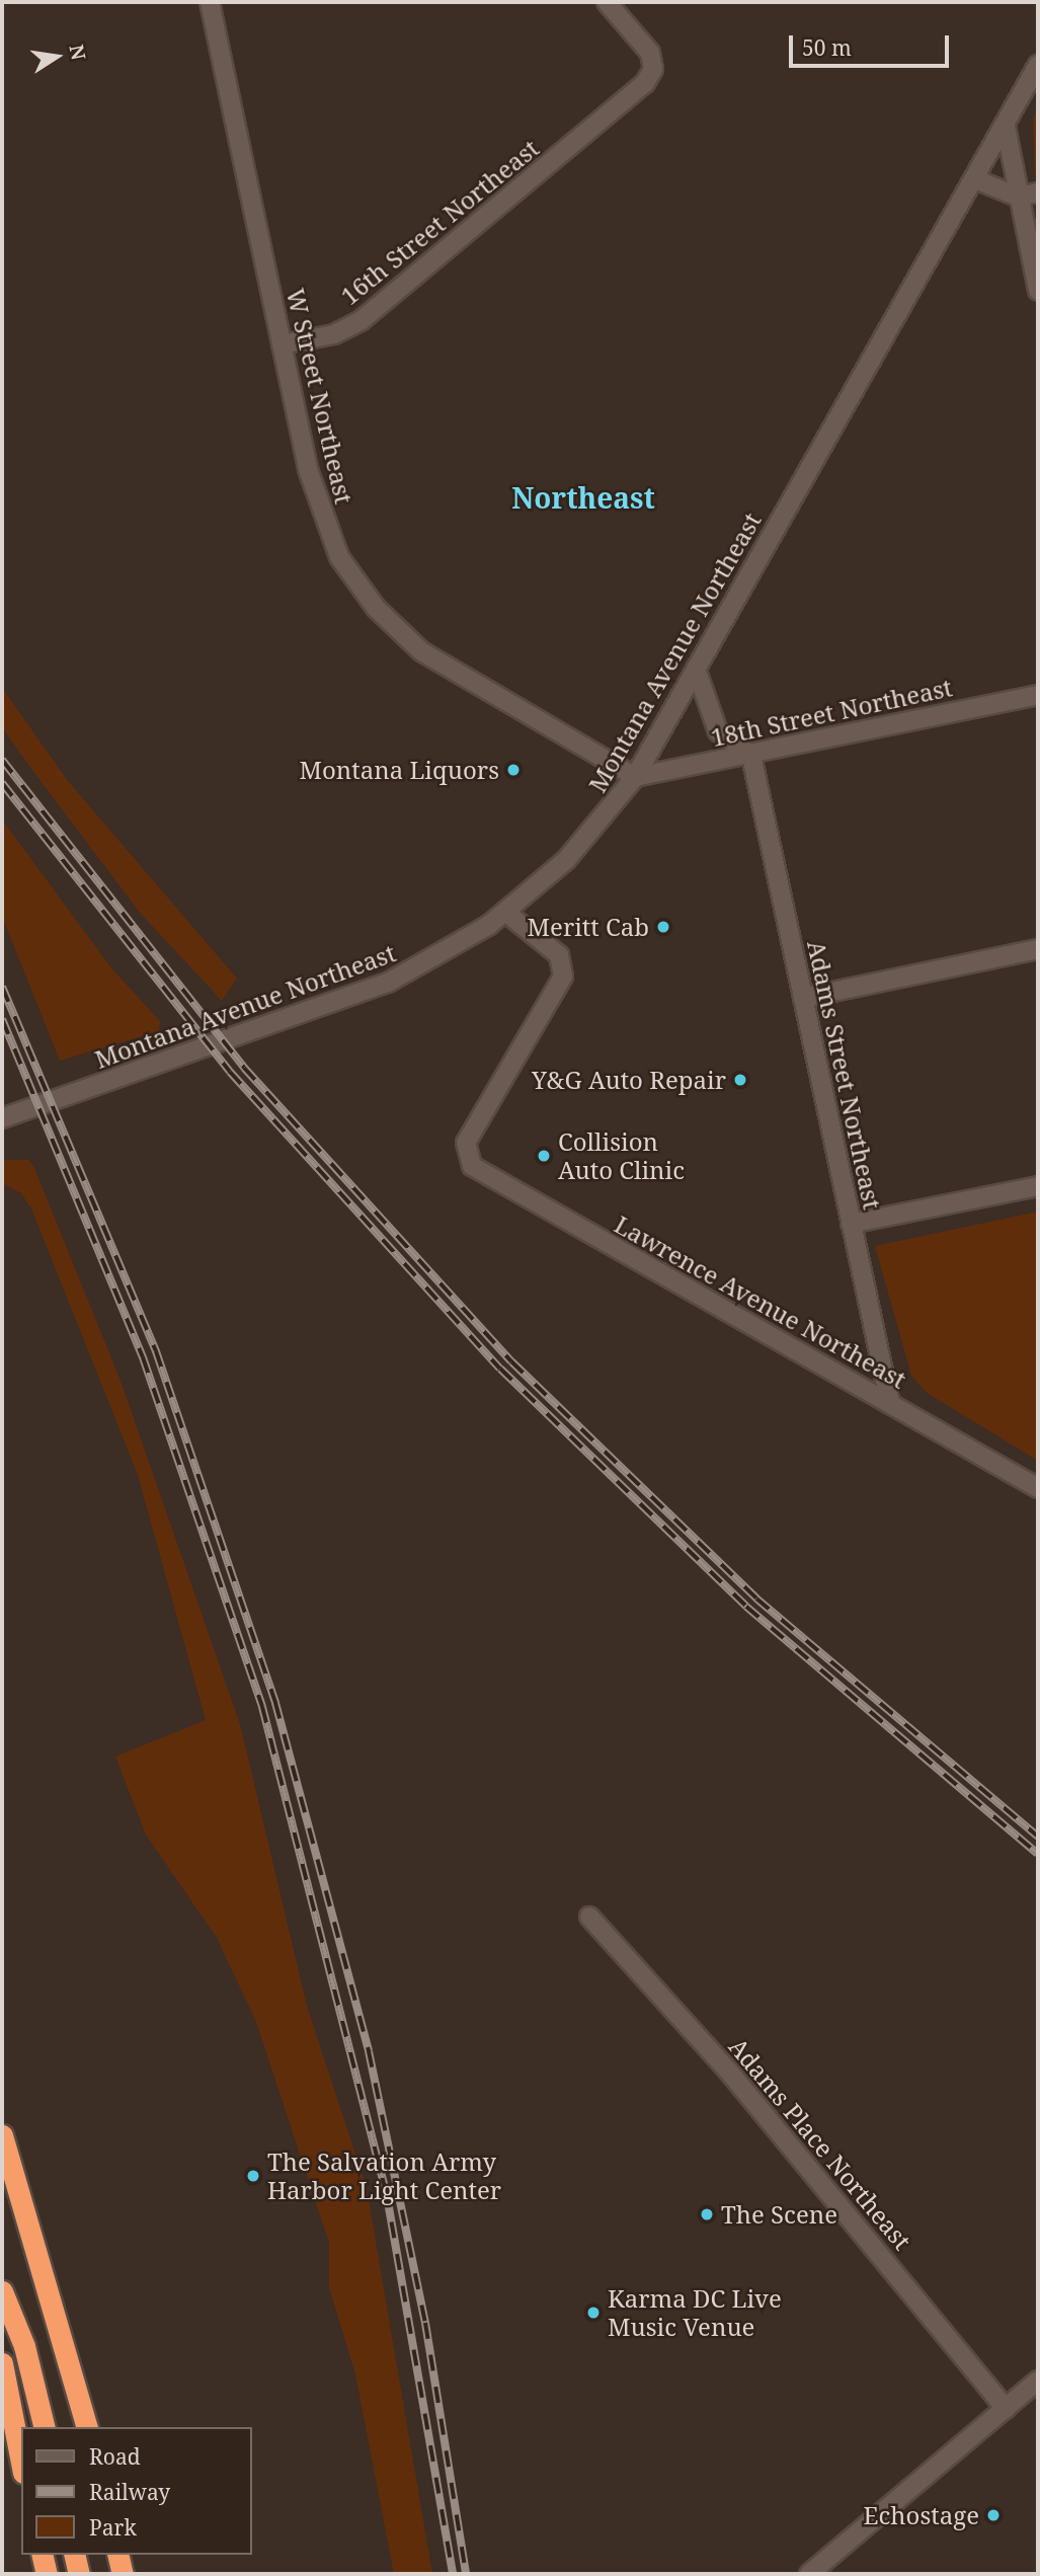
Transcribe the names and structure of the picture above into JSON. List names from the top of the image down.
{
  "streets": {
    "street": [
      "16th Street Northeast",
      "W Street Northeast",
      "Montana Avenue Northeast",
      "18th Street Northeast",
      "Adams Street Northeast",
      "Lawrence Avenue Northeast",
      "Adams Place Northeast"
    ]
  },
  "crossings": [
    ["16th Street Northeast", "W Street Northeast"],
    ["W Street Northeast", "Montana Avenue Northeast"],
    ["W Street Northeast", "18th Street Northeast"],
    ["Montana Avenue Northeast", "18th Street Northeast"],
    ["Montana Avenue Northeast", "Lawrence Avenue Northeast"],
    ["18th Street Northeast", "Adams Street Northeast"],
    ["Adams Street Northeast", "Lawrence Avenue Northeast"]
  ],
  "districts": ["Northeast"],
  "places": [
    "Montana Liquors",
    "Meritt Cab",
    "Y&G Auto Repair",
    "Collision Auto Clinic",
    "The Salvation Army Harbor Light Center",
    "The Scene",
    "Karma DC Live Music Venue",
    "Echostage"
  ],
  "legend": ["Road", "Railway", "Park"],
  "scale_bar": "50 m",
  "north": "right"
}
